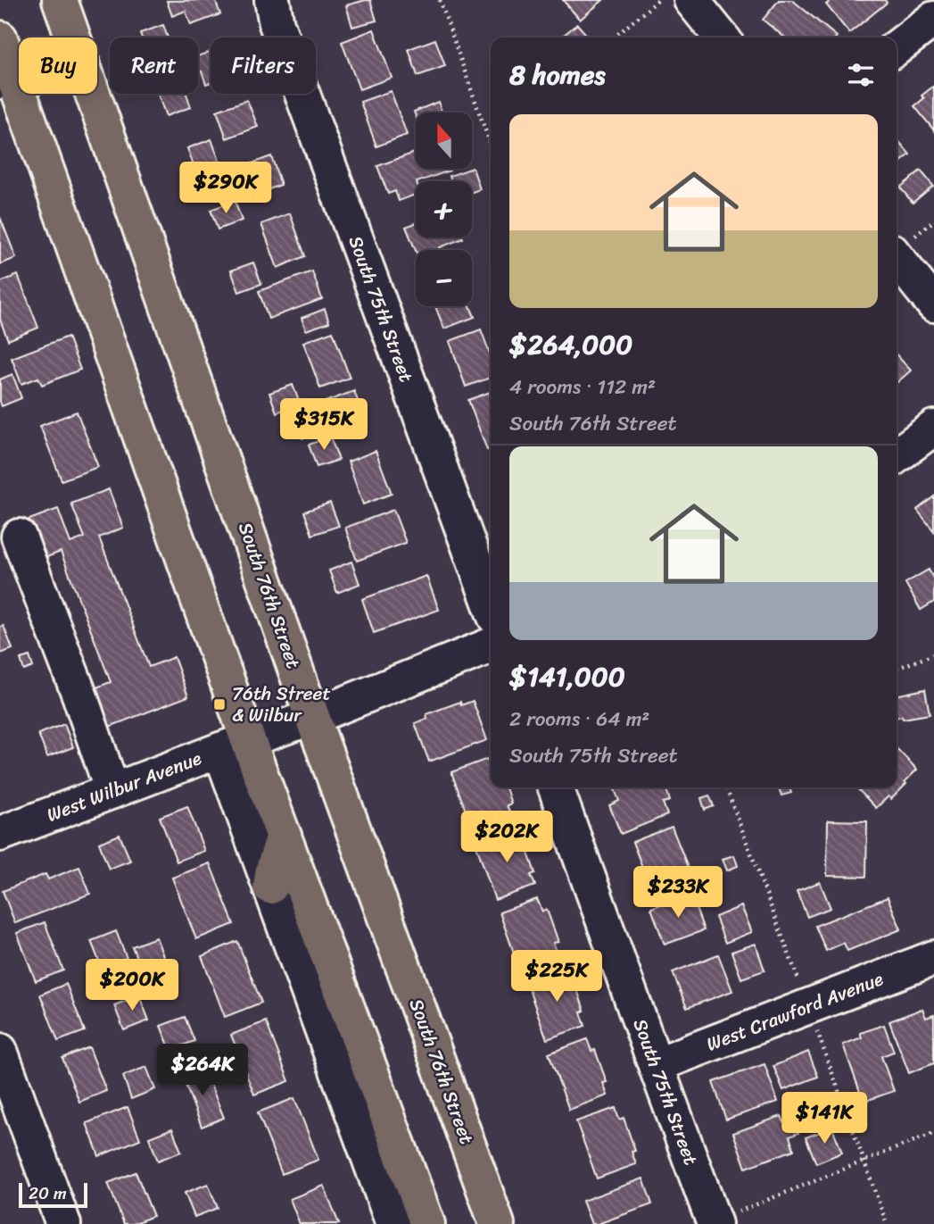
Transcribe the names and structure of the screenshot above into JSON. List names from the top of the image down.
{
  "streets": {
    "main road": ["South 76th Street"],
    "street": ["South 75th Street", "West Wilbur Avenue", "West Crawford Avenue"]
  },
  "crossings": [
    ["South 75th Street", "West Crawford Avenue"],
    ["South 76th Street", "West Wilbur Avenue"]
  ],
  "places": {
    "transit": ["76th Street & Wilbur"]
  },
  "scale_bar": "20 m",
  "north": "top",
  "page": {
    "chip": ["Buy", "Rent", "Filters"],
    "heading": "8 homes",
    "map_buttons": ["+", "−"],
    "list": [
      {
        "name": "$264,000",
        "note": "4 rooms · 112 m² · South 76th Street"
      },
      {
        "name": "$141,000",
        "note": "2 rooms · 64 m² · South 75th Street"
      }
    ],
    "price": [
      "$290K",
      "$315K",
      "$202K",
      "$233K",
      "$225K",
      "$200K",
      "$264K",
      "$141K"
    ],
    "scale": "20 m"
  }
}
